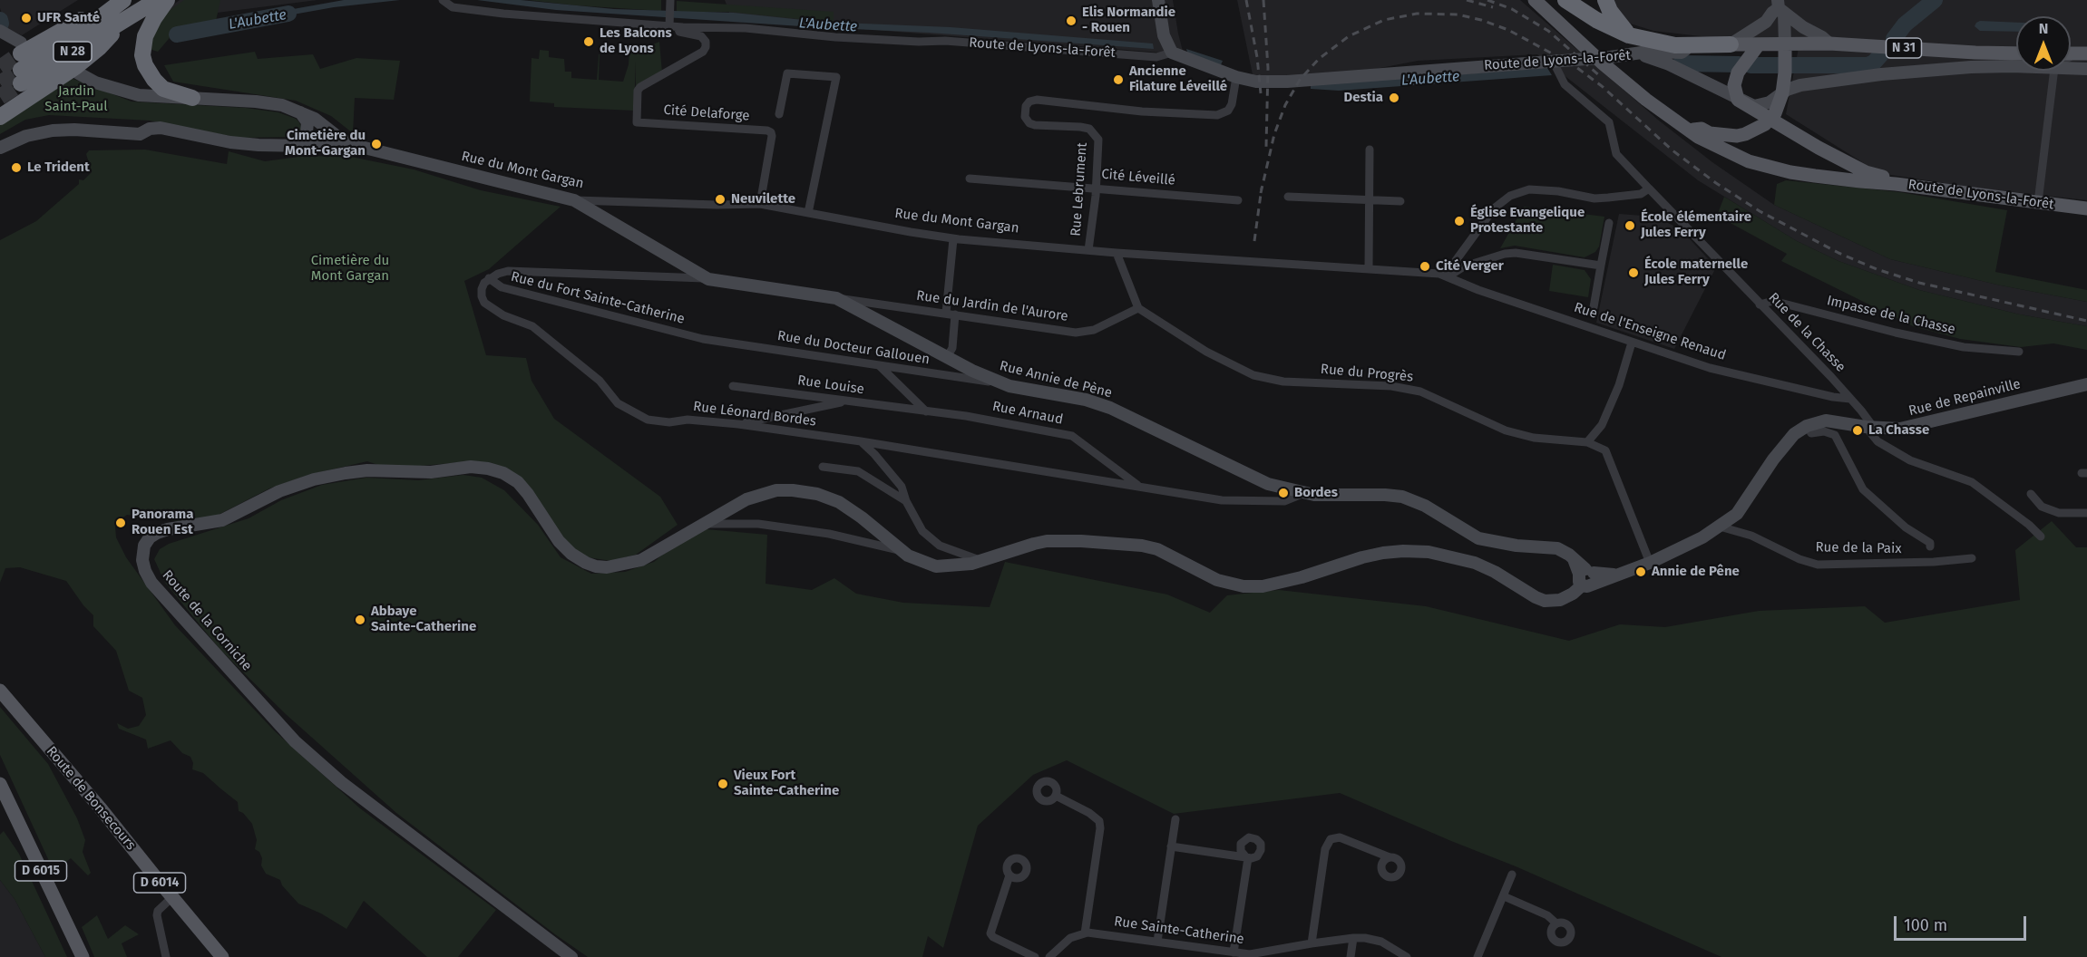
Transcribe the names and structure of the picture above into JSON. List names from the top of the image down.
{
  "streets": {
    "highway": ["N 31", "N 28"],
    "main road": [
      "Route de Lyons-la-Forêt",
      "Route de Bonsecours",
      "D 6015",
      "D 6014"
    ],
    "street": [
      "Cité Delaforge",
      "Rue du Mont Gargan",
      "Cité Léveillé",
      "Rue Lebrument",
      "Rue du Fort Sainte-Catherine",
      "Rue du Jardin de l'Aurore",
      "Impasse de la Chasse",
      "Rue de l'Enseigne Renaud",
      "Rue de la Chasse",
      "Rue du Docteur Gallouen",
      "Rue du Progrès",
      "Rue Annie de Pène",
      "Rue Louise",
      "Rue de Repainville",
      "Rue Arnaud",
      "Rue Léonard Bordes",
      "Rue de la Paix",
      "Route de la Corniche",
      "Rue Sainte-Catherine"
    ]
  },
  "crossings": [
    ["Route de Lyons-la-Forêt", "N 31"],
    ["Route de Lyons-la-Forêt", "Cité Delaforge"],
    ["Route de Lyons-la-Forêt", "Rue Lebrument"],
    ["Cité Delaforge", "Rue du Mont Gargan"],
    ["Rue du Mont Gargan", "Rue Lebrument"],
    ["Rue du Mont Gargan", "Rue de l'Enseigne Renaud"],
    ["Rue du Mont Gargan", "Rue Annie de Pène"],
    ["Cité Léveillé", "Rue Lebrument"],
    ["Rue du Fort Sainte-Catherine", "Rue du Docteur Gallouen"],
    ["Rue du Fort Sainte-Catherine", "Rue Léonard Bordes"],
    ["Rue du Jardin de l'Aurore", "Rue du Progrès"],
    ["Rue du Jardin de l'Aurore", "Rue Annie de Pène"],
    ["Impasse de la Chasse", "Rue de la Chasse"],
    ["Rue de l'Enseigne Renaud", "Rue de la Chasse"],
    ["Rue de la Chasse", "Rue de Repainville"],
    ["Rue du Docteur Gallouen", "Rue Annie de Pène"],
    ["Rue Annie de Pène", "Rue Léonard Bordes"],
    ["Rue Louise", "Rue Arnaud"],
    ["Rue de Repainville", "Rue de la Paix"],
    ["Rue Arnaud", "Rue Léonard Bordes"]
  ],
  "water": ["L'Aubette"],
  "parks": ["Jardin Saint-Paul", "Cimetière du Mont Gargan"],
  "places": [
    "UFR Santé",
    "Elis Normandie - Rouen",
    "Les Balcons de Lyons",
    "Ancienne Filature Léveillé",
    "Destia",
    "Cimetière du Mont-Gargan",
    "Le Trident",
    "Neuvilette",
    "Église Evangelique Protestante",
    "École élémentaire Jules Ferry",
    "Cité Verger",
    "École maternelle Jules Ferry",
    "La Chasse",
    "Bordes",
    "Panorama Rouen Est",
    "Annie de Pêne",
    "Abbaye Sainte-Catherine",
    "Vieux Fort Sainte-Catherine"
  ],
  "scale_bar": "100 m",
  "north": "top"
}
